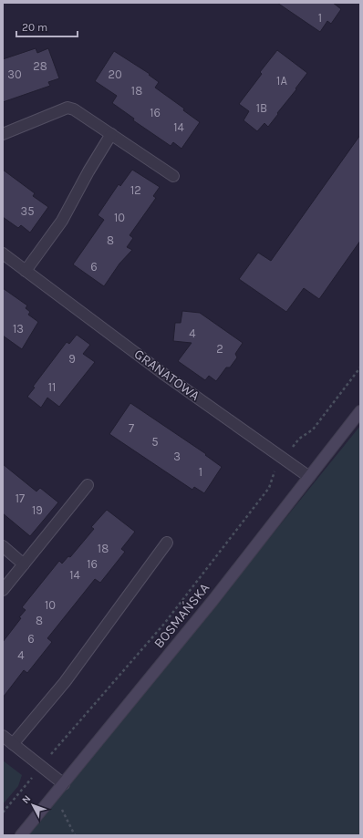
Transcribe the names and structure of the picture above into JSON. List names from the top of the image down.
{
  "streets": {
    "street": ["GRANATOWA", "BOSMAŃSKA"]
  },
  "crossings": [
    ["GRANATOWA", "BOSMAŃSKA"]
  ],
  "house_numbers": [
    "1",
    "28",
    "30",
    "20",
    "1A",
    "18",
    "1B",
    "16",
    "14",
    "12",
    "35",
    "10",
    "8",
    "6",
    "13",
    "4",
    "2",
    "9",
    "11",
    "7",
    "5",
    "3",
    "1",
    "17",
    "19",
    "18",
    "16",
    "14",
    "10",
    "8",
    "6",
    "4"
  ],
  "scale_bar": "20 m",
  "north": "top left"
}
